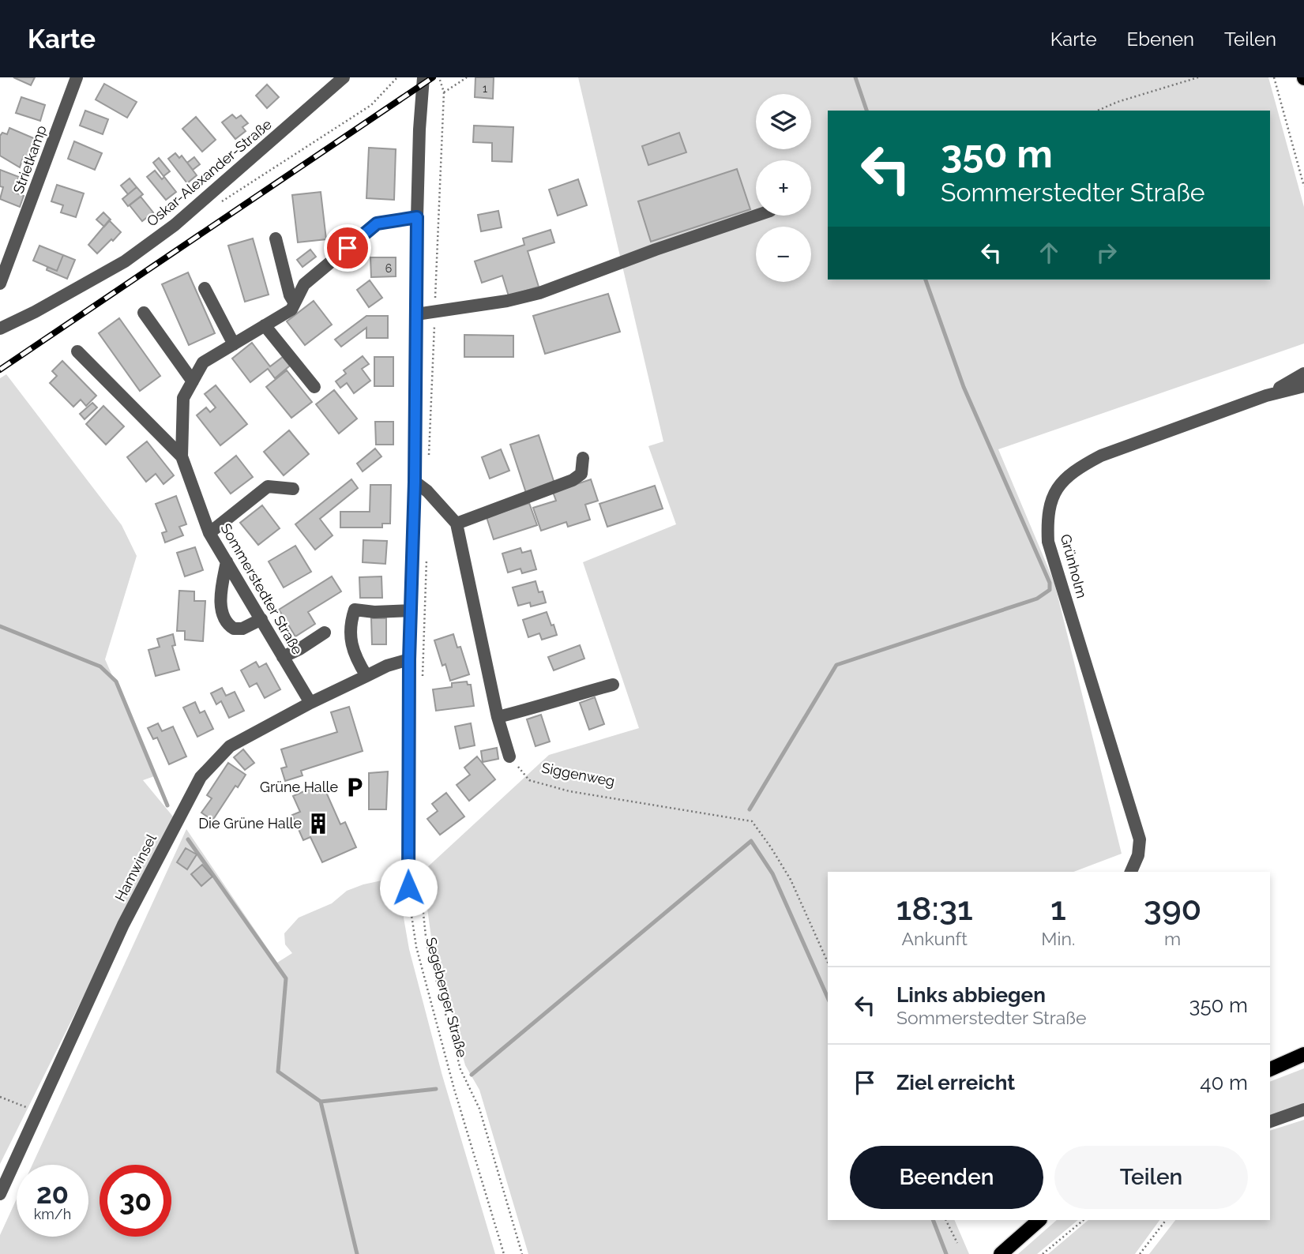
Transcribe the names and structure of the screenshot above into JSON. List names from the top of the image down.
{
  "streets": {
    "street": [
      "Strietkamp",
      "Oskar-Alexander-Straße",
      "Grünholm",
      "Sommerstedter Straße",
      "Hamwinsel"
    ],
    "path": ["Siggenweg", "Segeberger Straße"]
  },
  "crossings": [
    ["Sommerstedter Straße", "Hamwinsel"]
  ],
  "places": {
    "parking": ["Grüne Halle"],
    "building": ["Die Grüne Halle"]
  },
  "house_numbers": ["1", "6"],
  "page": {
    "header": "Karte",
    "nav": ["Karte", "Ebenen", "Teilen"],
    "map_buttons": ["+", "−"],
    "turn": ["350 m", "Sommerstedter Straße"],
    "eta": [
      "18:31",
      "Ankunft",
      "1",
      "Min.",
      "390",
      "m"
    ],
    "list": [
      {
        "name": "Links abbiegen",
        "note": "Sommerstedter Straße",
        "value": "350 m"
      },
      {
        "name": "Ziel erreicht",
        "value": "40 m"
      }
    ],
    "buttons": ["Beenden", "Teilen"],
    "speed": "20 km/h",
    "limit": "30"
  }
}
